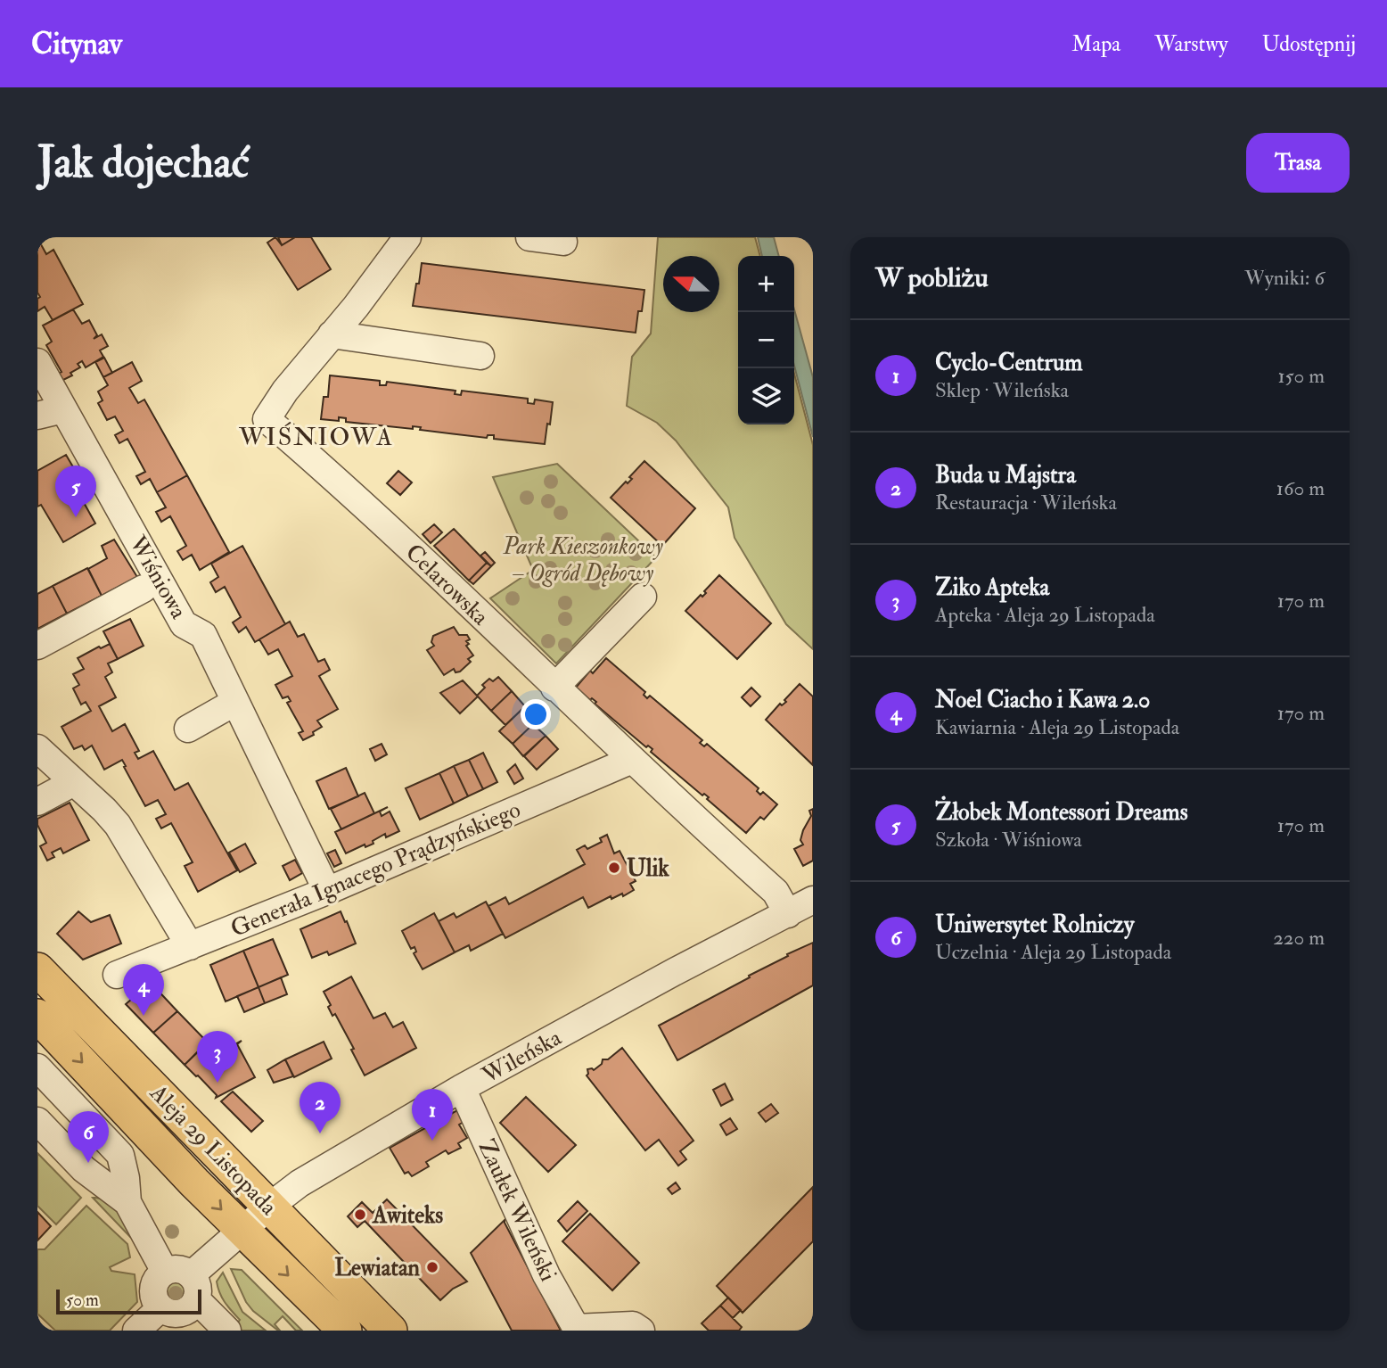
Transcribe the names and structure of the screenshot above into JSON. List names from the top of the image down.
{
  "streets": {
    "main road": ["Aleja 29 Listopada"],
    "street": [
      "Wiśniowa",
      "Celarowska",
      "Generała Ignacego Prądzyńskiego",
      "Wileńska",
      "Zaułek Wileński"
    ]
  },
  "crossings": [
    ["Wiśniowa", "Generała Ignacego Prądzyńskiego"],
    ["Celarowska", "Generała Ignacego Prądzyńskiego"],
    ["Celarowska", "Wileńska"],
    ["Wileńska", "Aleja 29 Listopada"],
    ["Wileńska", "Zaułek Wileński"]
  ],
  "districts": ["WIŚNIOWA"],
  "parks": ["Park Kieszonkowy – Ogród Dębowy"],
  "places": ["Ulik", "Awiteks", "Lewiatan"],
  "scale_bar": "50 m",
  "north": "left",
  "page": {
    "header": "Citynav",
    "nav": ["Mapa", "Warstwy", "Udostępnij"],
    "buttons": "Trasa",
    "title": "Jak dojechać",
    "heading": ["W pobliżu", "Wyniki: 6"],
    "map_buttons": ["+", "−"],
    "list": [
      {
        "mark": "1",
        "name": "Cyclo-Centrum",
        "note": "Sklep · Wileńska",
        "value": "150 m"
      },
      {
        "mark": "2",
        "name": "Buda u Majstra",
        "note": "Restauracja · Wileńska",
        "value": "160 m"
      },
      {
        "mark": "3",
        "name": "Ziko Apteka",
        "note": "Apteka · Aleja 29 Listopada",
        "value": "170 m"
      },
      {
        "mark": "4",
        "name": "Noel Ciacho i Kawa 2.0",
        "note": "Kawiarnia · Aleja 29 Listopada",
        "value": "170 m"
      },
      {
        "mark": "5",
        "name": "Żłobek Montessori Dreams",
        "note": "Szkoła · Wiśniowa",
        "value": "170 m"
      },
      {
        "mark": "6",
        "name": "Uniwersytet Rolniczy",
        "note": "Uczelnia · Aleja 29 Listopada",
        "value": "220 m"
      }
    ],
    "pins": [
      "5",
      "4",
      "3",
      "2",
      "1",
      "6"
    ],
    "scale": "50 m"
  }
}
